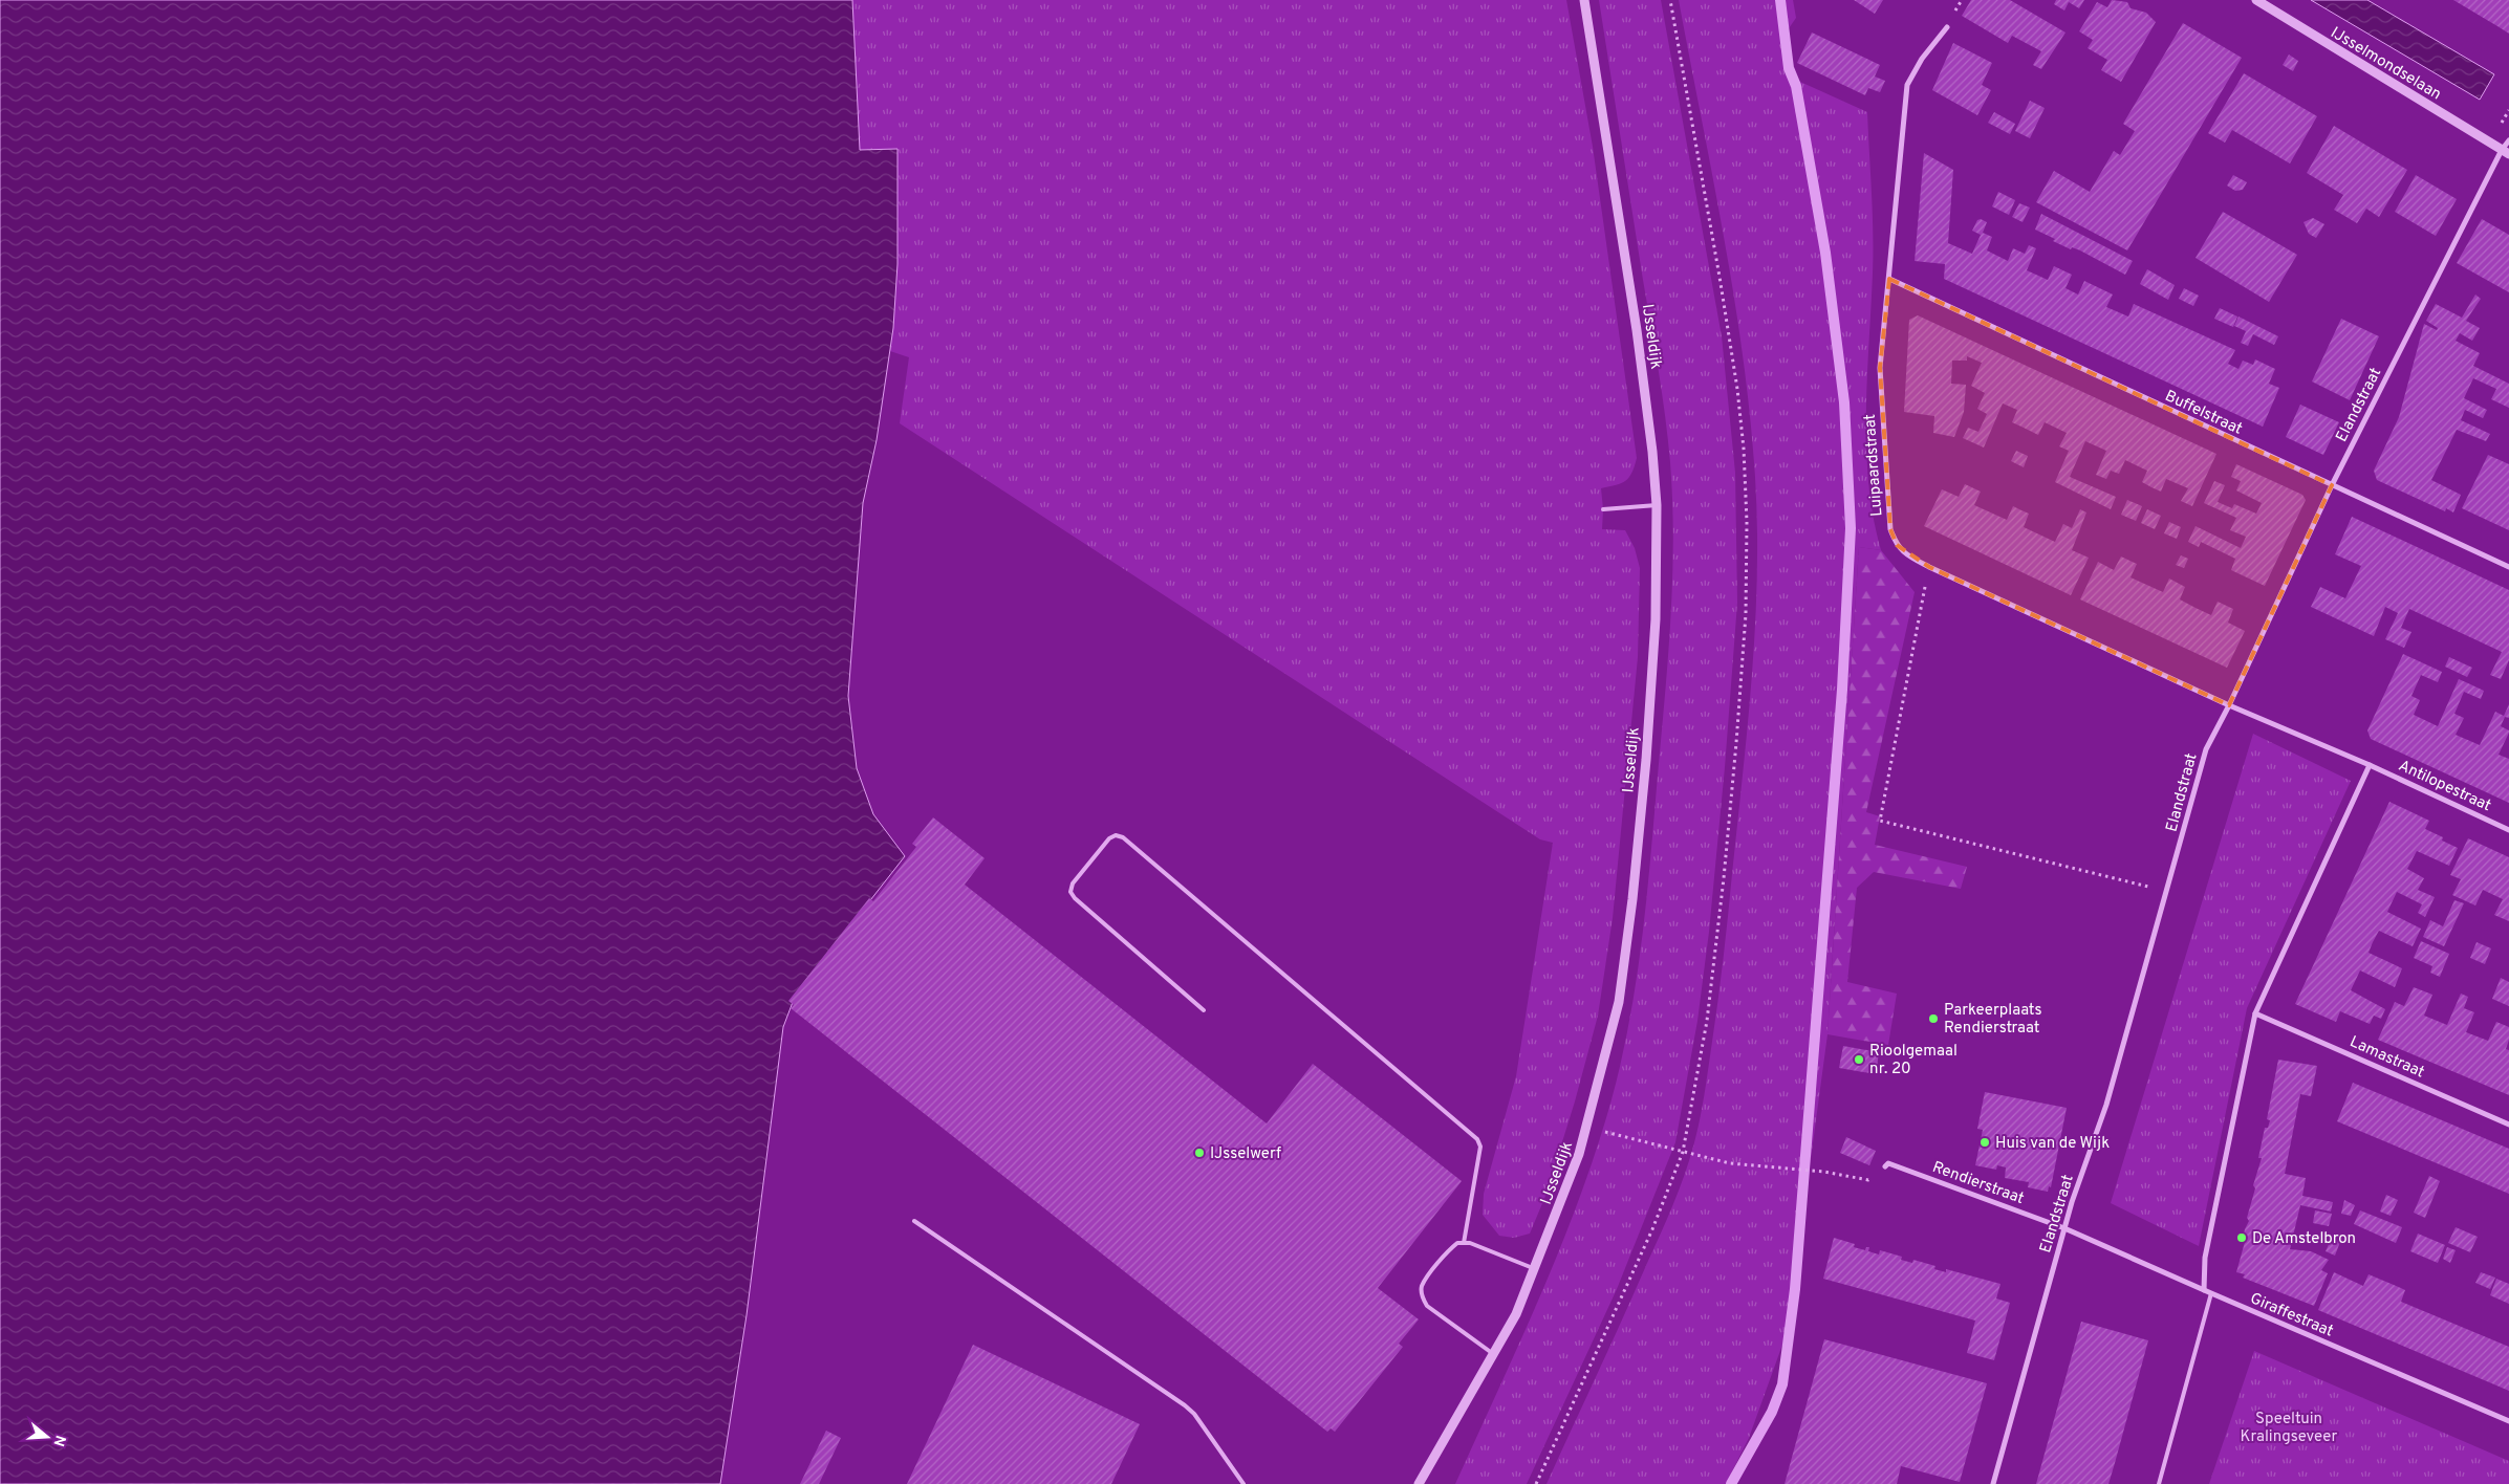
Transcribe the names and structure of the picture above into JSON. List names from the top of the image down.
{
  "streets": {
    "street": [
      "IJsselmondselaan",
      "IJsseldijk",
      "Elandstraat",
      "Buffelstraat",
      "Luipaardstraat",
      "Antilopestraat",
      "Lamastraat",
      "Rendierstraat",
      "Giraffestraat"
    ]
  },
  "crossings": [
    ["IJsselmondselaan", "Elandstraat"],
    ["Elandstraat", "Buffelstraat"],
    ["Elandstraat", "Luipaardstraat"],
    ["Elandstraat", "Antilopestraat"],
    ["Elandstraat", "Rendierstraat"],
    ["Elandstraat", "Giraffestraat"],
    ["Buffelstraat", "Luipaardstraat"],
    ["Luipaardstraat", "Antilopestraat"],
    ["Rendierstraat", "Giraffestraat"]
  ],
  "parks": ["Speeltuin Kralingseveer"],
  "places": [
    "Parkeerplaats Rendierstraat",
    "Rioolgemaal nr. 20",
    "Huis van de Wijk",
    "IJsselwerf",
    "De Amstelbron"
  ],
  "north": "right"
}
